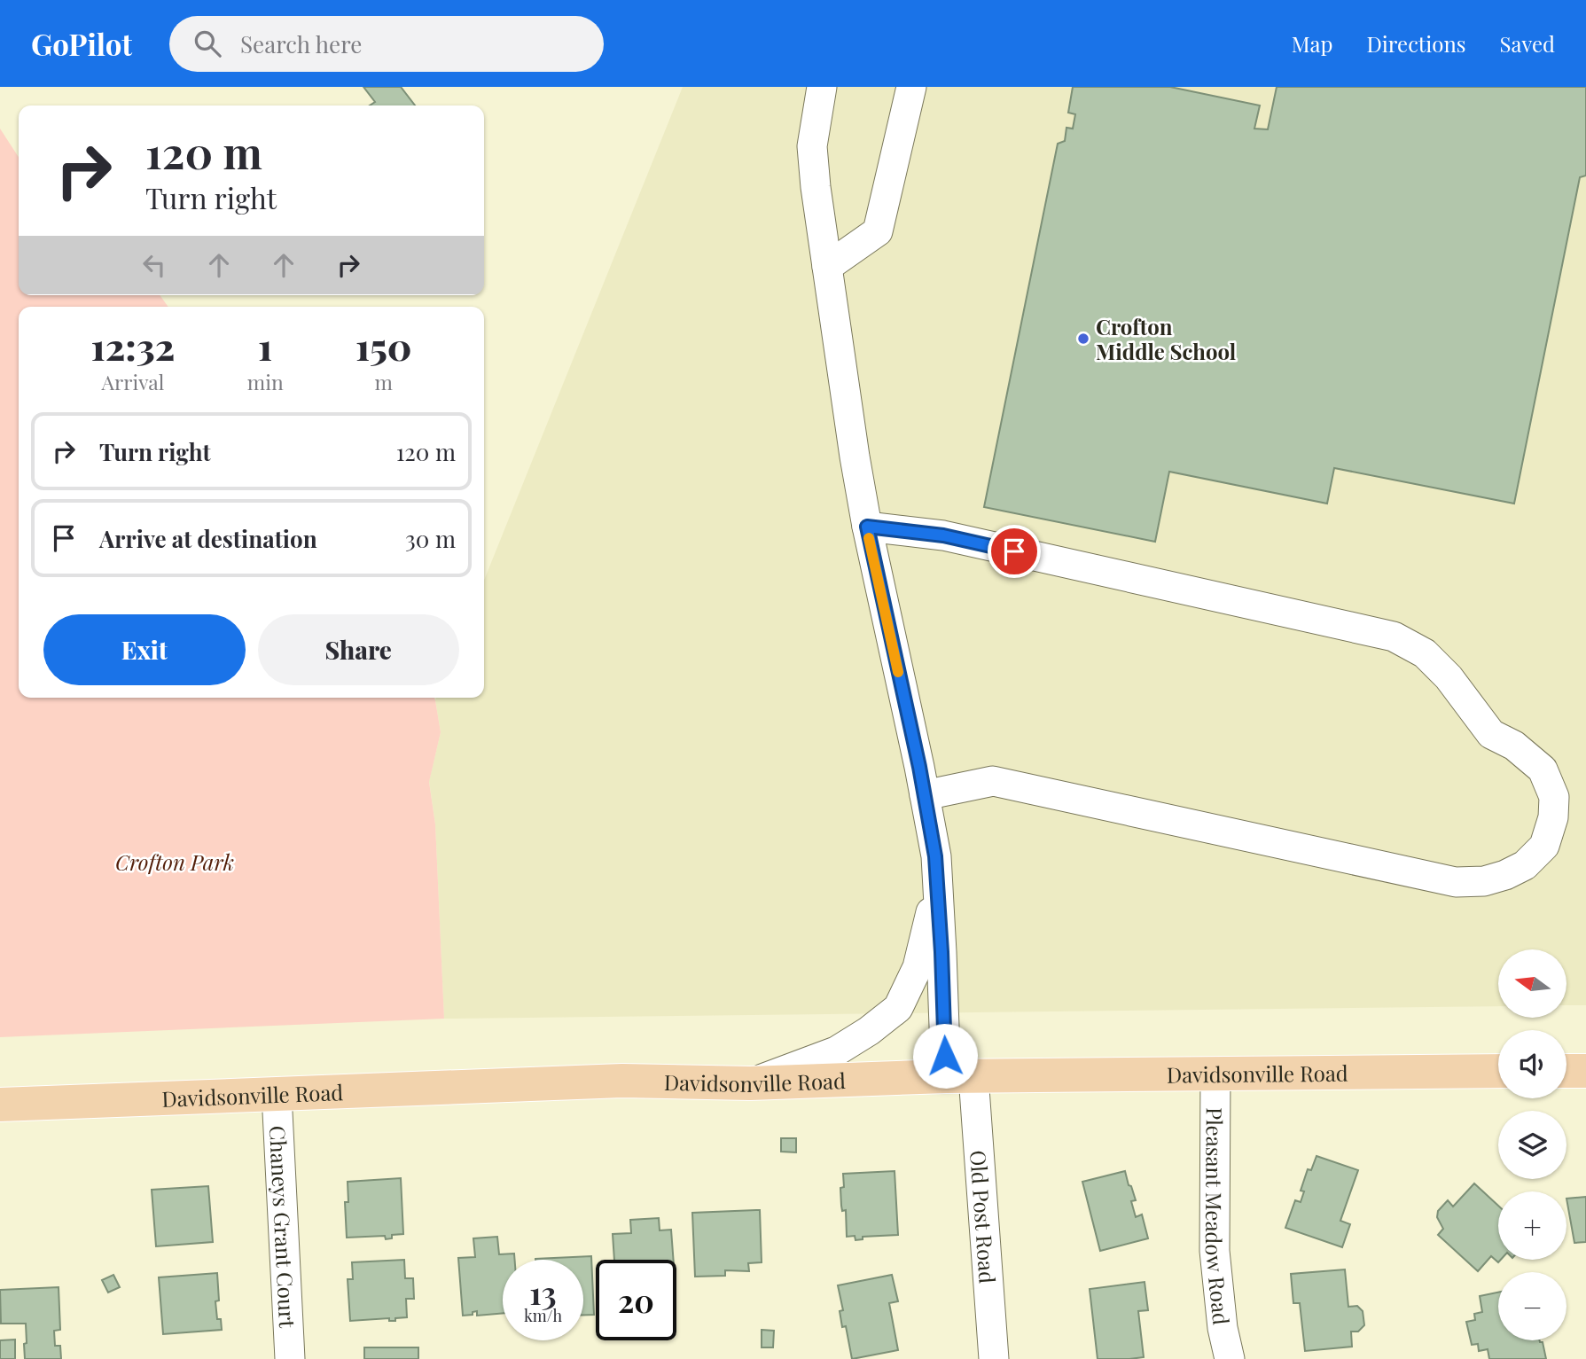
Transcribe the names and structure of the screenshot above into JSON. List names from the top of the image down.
{
  "streets": {
    "main road": ["Davidsonville Road"],
    "street": ["Pleasant Meadow Road", "Old Post Road", "Chaneys Grant Court"]
  },
  "crossings": [
    ["Davidsonville Road", "Pleasant Meadow Road"],
    ["Davidsonville Road", "Old Post Road"],
    ["Davidsonville Road", "Chaneys Grant Court"]
  ],
  "parks": ["Crofton Park"],
  "places": ["Crofton Middle School"],
  "north": "left",
  "page": {
    "header": "GoPilot",
    "search": "Search here",
    "nav": ["Map", "Directions", "Saved"],
    "turn": ["120 m", "Turn right"],
    "eta": [
      "12:32",
      "Arrival",
      "1",
      "min",
      "150",
      "m"
    ],
    "list": [
      {
        "name": "Turn right",
        "value": "120 m"
      },
      {
        "name": "Arrive at destination",
        "value": "30 m"
      }
    ],
    "buttons": ["Exit", "Share"],
    "map_buttons": ["+", "−"],
    "speed": "13 km/h",
    "limit": "20"
  }
}
